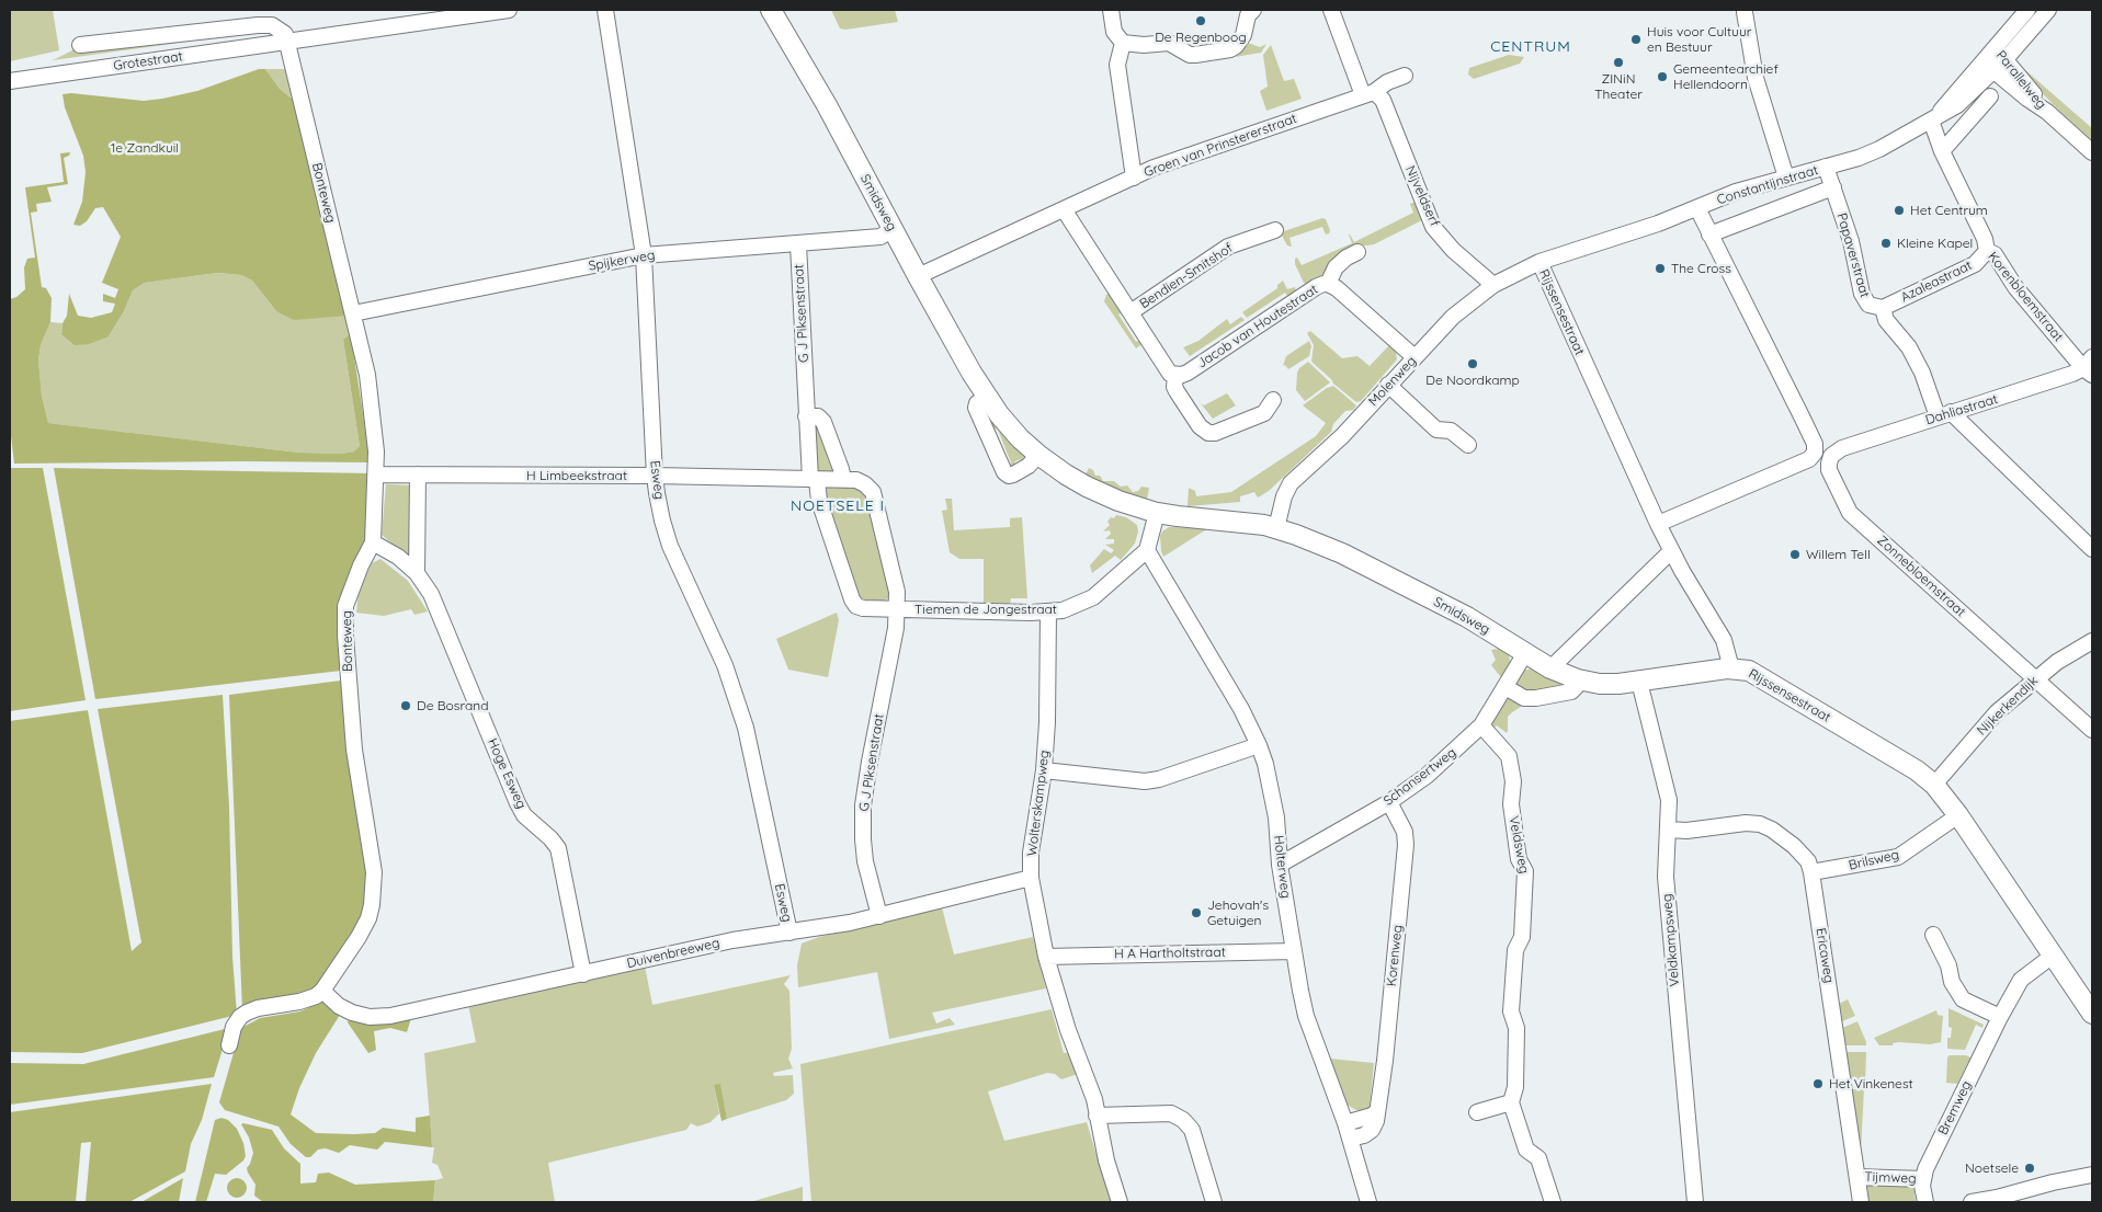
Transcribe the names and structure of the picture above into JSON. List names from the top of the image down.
{
  "streets": {
    "main road": ["Smidsweg", "Rijssensestraat"],
    "street": [
      "Grotestraat",
      "Parallelweg",
      "Groen van Prinstererstraat",
      "Constantijnstraat",
      "Bonteweg",
      "Nijveldserf",
      "Papaverstraat",
      "Spijkerweg",
      "Bendien-Smitshof",
      "Azaleastraat",
      "Korenbloemstraat",
      "G J Piksenstraat",
      "Jacob van Houtestraat",
      "Molenweg",
      "Dahliastraat",
      "H Limbeekstraat",
      "Esweg",
      "Zonnebloemstraat",
      "Tiemen de Jongestraat",
      "Nijkerkendijk",
      "Hoge Esweg",
      "Schansertweg",
      "Wolterskampweg",
      "Veldsweg",
      "Brilsweg",
      "Holterweg",
      "Veldkampsweg",
      "Duivenbreeweg",
      "H A Hartholtstraat",
      "Korenweg",
      "Ericaweg",
      "Bremweg",
      "Tijmweg"
    ]
  },
  "crossings": [
    ["Grotestraat", "Bonteweg"],
    ["Parallelweg", "Constantijnstraat"],
    ["Groen van Prinstererstraat", "Nijveldserf"],
    ["Groen van Prinstererstraat", "Smidsweg"],
    ["Constantijnstraat", "Papaverstraat"],
    ["Constantijnstraat", "Korenbloemstraat"],
    ["Constantijnstraat", "Rijssensestraat"],
    ["Constantijnstraat", "Molenweg"],
    ["Bonteweg", "Spijkerweg"],
    ["Bonteweg", "H Limbeekstraat"],
    ["Bonteweg", "Hoge Esweg"],
    ["Bonteweg", "Duivenbreeweg"],
    ["Nijveldserf", "Molenweg"],
    ["Smidsweg", "Spijkerweg"],
    ["Smidsweg", "Rijssensestraat"],
    ["Smidsweg", "Molenweg"],
    ["Smidsweg", "Schansertweg"],
    ["Smidsweg", "Veldkampsweg"],
    ["Papaverstraat", "Azaleastraat"],
    ["Papaverstraat", "Dahliastraat"],
    ["Spijkerweg", "G J Piksenstraat"],
    ["Spijkerweg", "Esweg"],
    ["Azaleastraat", "Korenbloemstraat"],
    ["Korenbloemstraat", "Dahliastraat"],
    ["Rijssensestraat", "Molenweg"],
    ["Rijssensestraat", "Nijkerkendijk"],
    ["Rijssensestraat", "Brilsweg"],
    ["Rijssensestraat", "Bremweg"],
    ["G J Piksenstraat", "H Limbeekstraat"],
    ["G J Piksenstraat", "Tiemen de Jongestraat"],
    ["G J Piksenstraat", "Duivenbreeweg"],
    ["Jacob van Houtestraat", "Molenweg"],
    ["Dahliastraat", "Zonnebloemstraat"],
    ["H Limbeekstraat", "Esweg"],
    ["Esweg", "Duivenbreeweg"],
    ["Zonnebloemstraat", "Nijkerkendijk"],
    ["Tiemen de Jongestraat", "Wolterskampweg"],
    ["Tiemen de Jongestraat", "Holterweg"],
    ["Hoge Esweg", "Duivenbreeweg"],
    ["Schansertweg", "Veldsweg"],
    ["Schansertweg", "Holterweg"],
    ["Schansertweg", "Korenweg"],
    ["Wolterskampweg", "Duivenbreeweg"],
    ["Wolterskampweg", "H A Hartholtstraat"],
    ["Brilsweg", "Ericaweg"],
    ["Holterweg", "H A Hartholtstraat"],
    ["Holterweg", "Korenweg"],
    ["Veldkampsweg", "Ericaweg"],
    ["Ericaweg", "Tijmweg"],
    ["Bremweg", "Tijmweg"]
  ],
  "districts": ["CENTRUM", "NOETSELE I"],
  "parks": ["1e Zandkuil"],
  "places": [
    "De Regenboog",
    "Huis voor Cultuur en Bestuur",
    "ZINiN Theater",
    "Gemeentearchief Hellendoorn",
    "Het Centrum",
    "Kleine Kapel",
    "The Cross",
    "De Noordkamp",
    "Willem Tell",
    "De Bosrand",
    "Jehovah's Getuigen",
    "Het Vinkenest",
    "Noetsele"
  ]
}
